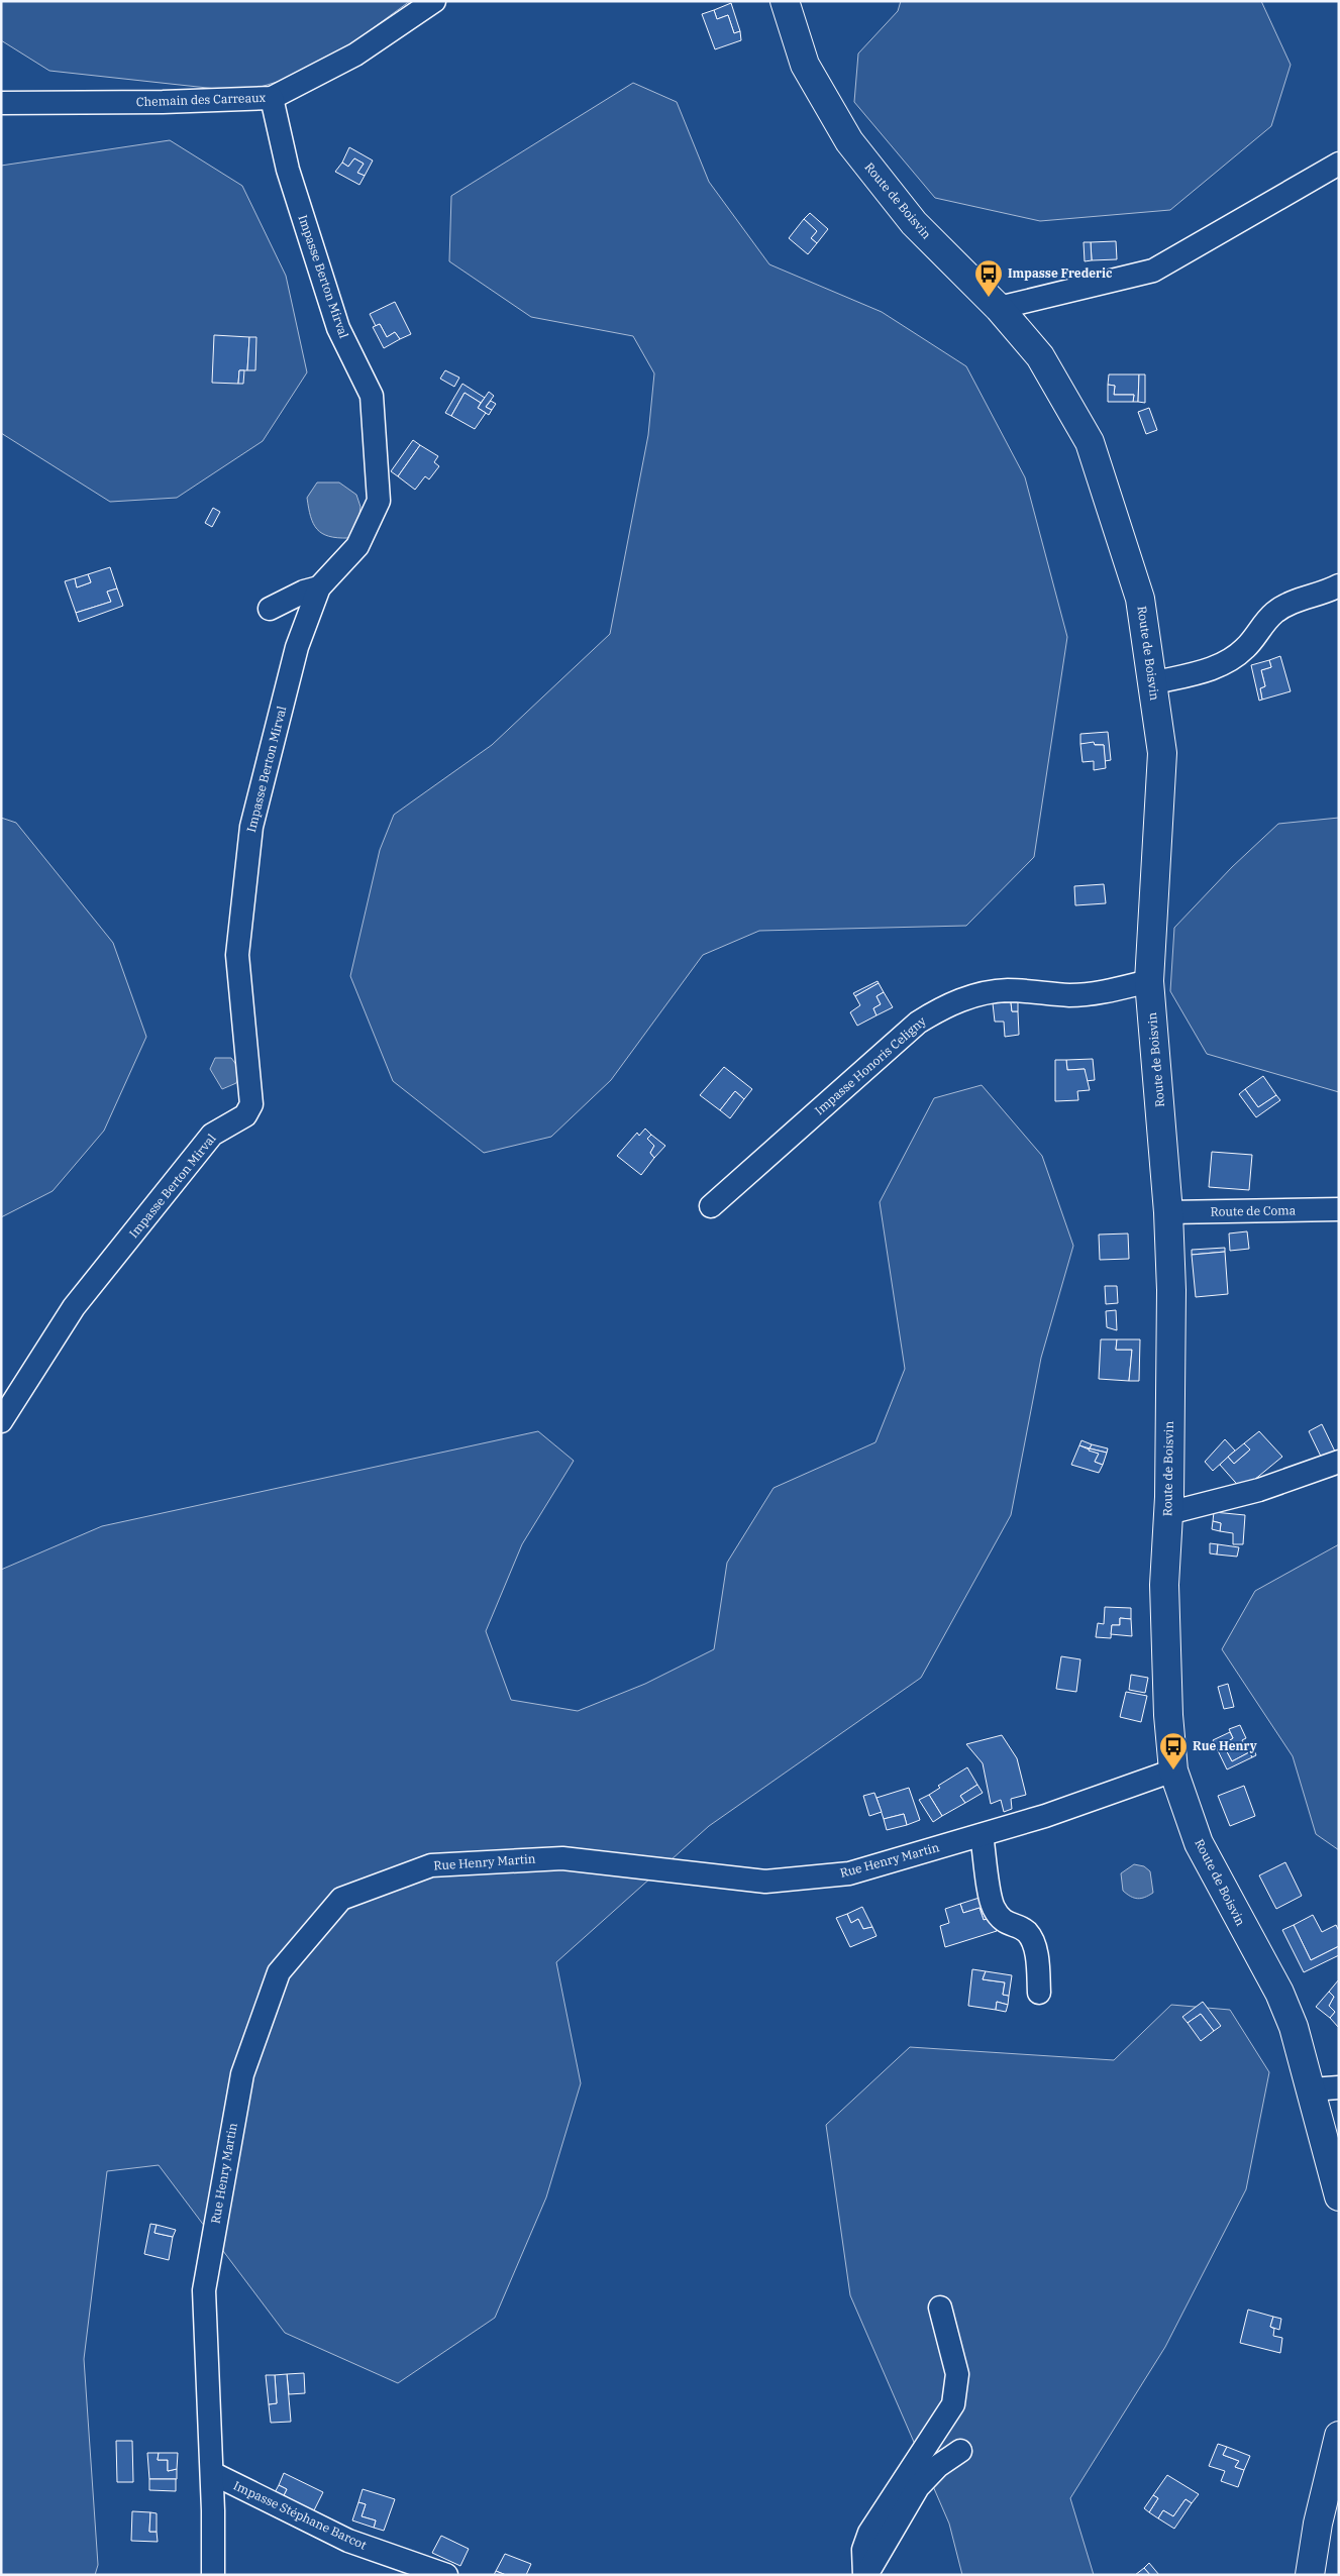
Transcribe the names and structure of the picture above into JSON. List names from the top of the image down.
{
  "streets": {
    "main road": ["Route de Boisvin"],
    "street": [
      "Chemain des Carreaux",
      "Impasse Berton Mirval",
      "Impasse Honoris Celigny",
      "Route de Coma",
      "Rue Henry Martin",
      "Impasse Stéphane Barcot"
    ]
  },
  "crossings": [
    ["Chemain des Carreaux", "Impasse Berton Mirval"],
    ["Route de Boisvin", "Impasse Honoris Celigny"],
    ["Route de Boisvin", "Route de Coma"],
    ["Route de Boisvin", "Rue Henry Martin"],
    ["Rue Henry Martin", "Impasse Stéphane Barcot"]
  ],
  "places": {
    "bus stop": ["Impasse Frederic", "Rue Henry"]
  }
}
